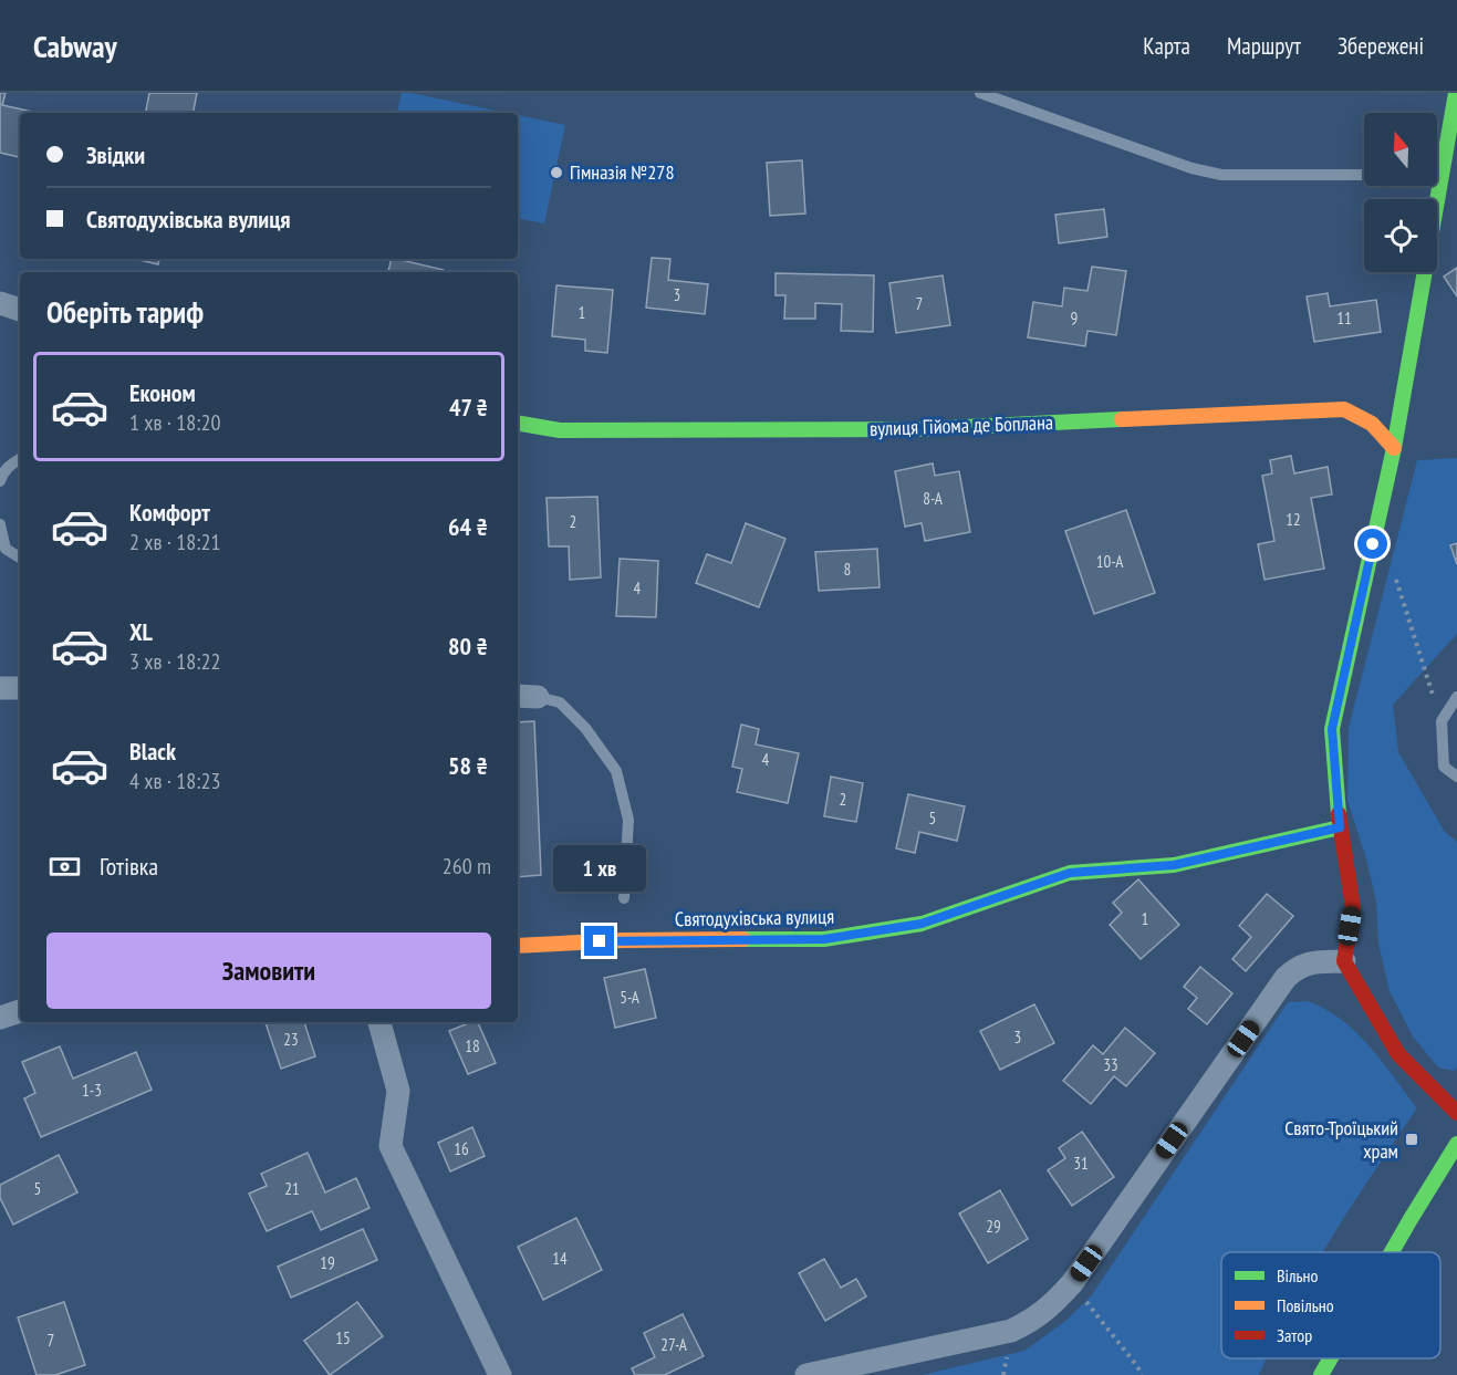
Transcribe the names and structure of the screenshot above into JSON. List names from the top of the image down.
{
  "streets": {
    "street": ["вулиця Гійома де Боплана", "Святодухівська вулиця"]
  },
  "places": {
    "other": ["Гімназія №278"],
    "transit": ["Свято-Троїцький храм"]
  },
  "house_numbers": [
    "3",
    "7",
    "1",
    "9",
    "11",
    "8-А",
    "12",
    "2",
    "10-А",
    "8",
    "4",
    "4",
    "2",
    "5",
    "1",
    "5-А",
    "3",
    "23",
    "18",
    "33",
    "1-3",
    "16",
    "31",
    "5",
    "21",
    "29",
    "14",
    "19",
    "15",
    "7",
    "27-А"
  ],
  "legend": ["Вільно", "Повільно", "Затор"],
  "north": "top",
  "page": {
    "header": "Cabway",
    "nav": ["Карта", "Маршрут", "Збережені"],
    "banner": ["Звідки", "Святодухівська вулиця"],
    "heading": "Оберіть тариф",
    "list": [
      {
        "name": "Економ",
        "note": "1 хв · 18:20",
        "value": "47 ₴"
      },
      {
        "name": "Комфорт",
        "note": "2 хв · 18:21",
        "value": "64 ₴"
      },
      {
        "name": "XL",
        "note": "3 хв · 18:22",
        "value": "80 ₴"
      },
      {
        "name": "Black",
        "note": "4 хв · 18:23",
        "value": "58 ₴"
      }
    ],
    "pay": ["Готівка", "260 m"],
    "bubble": "1 хв",
    "buttons": "Замовити"
  }
}
